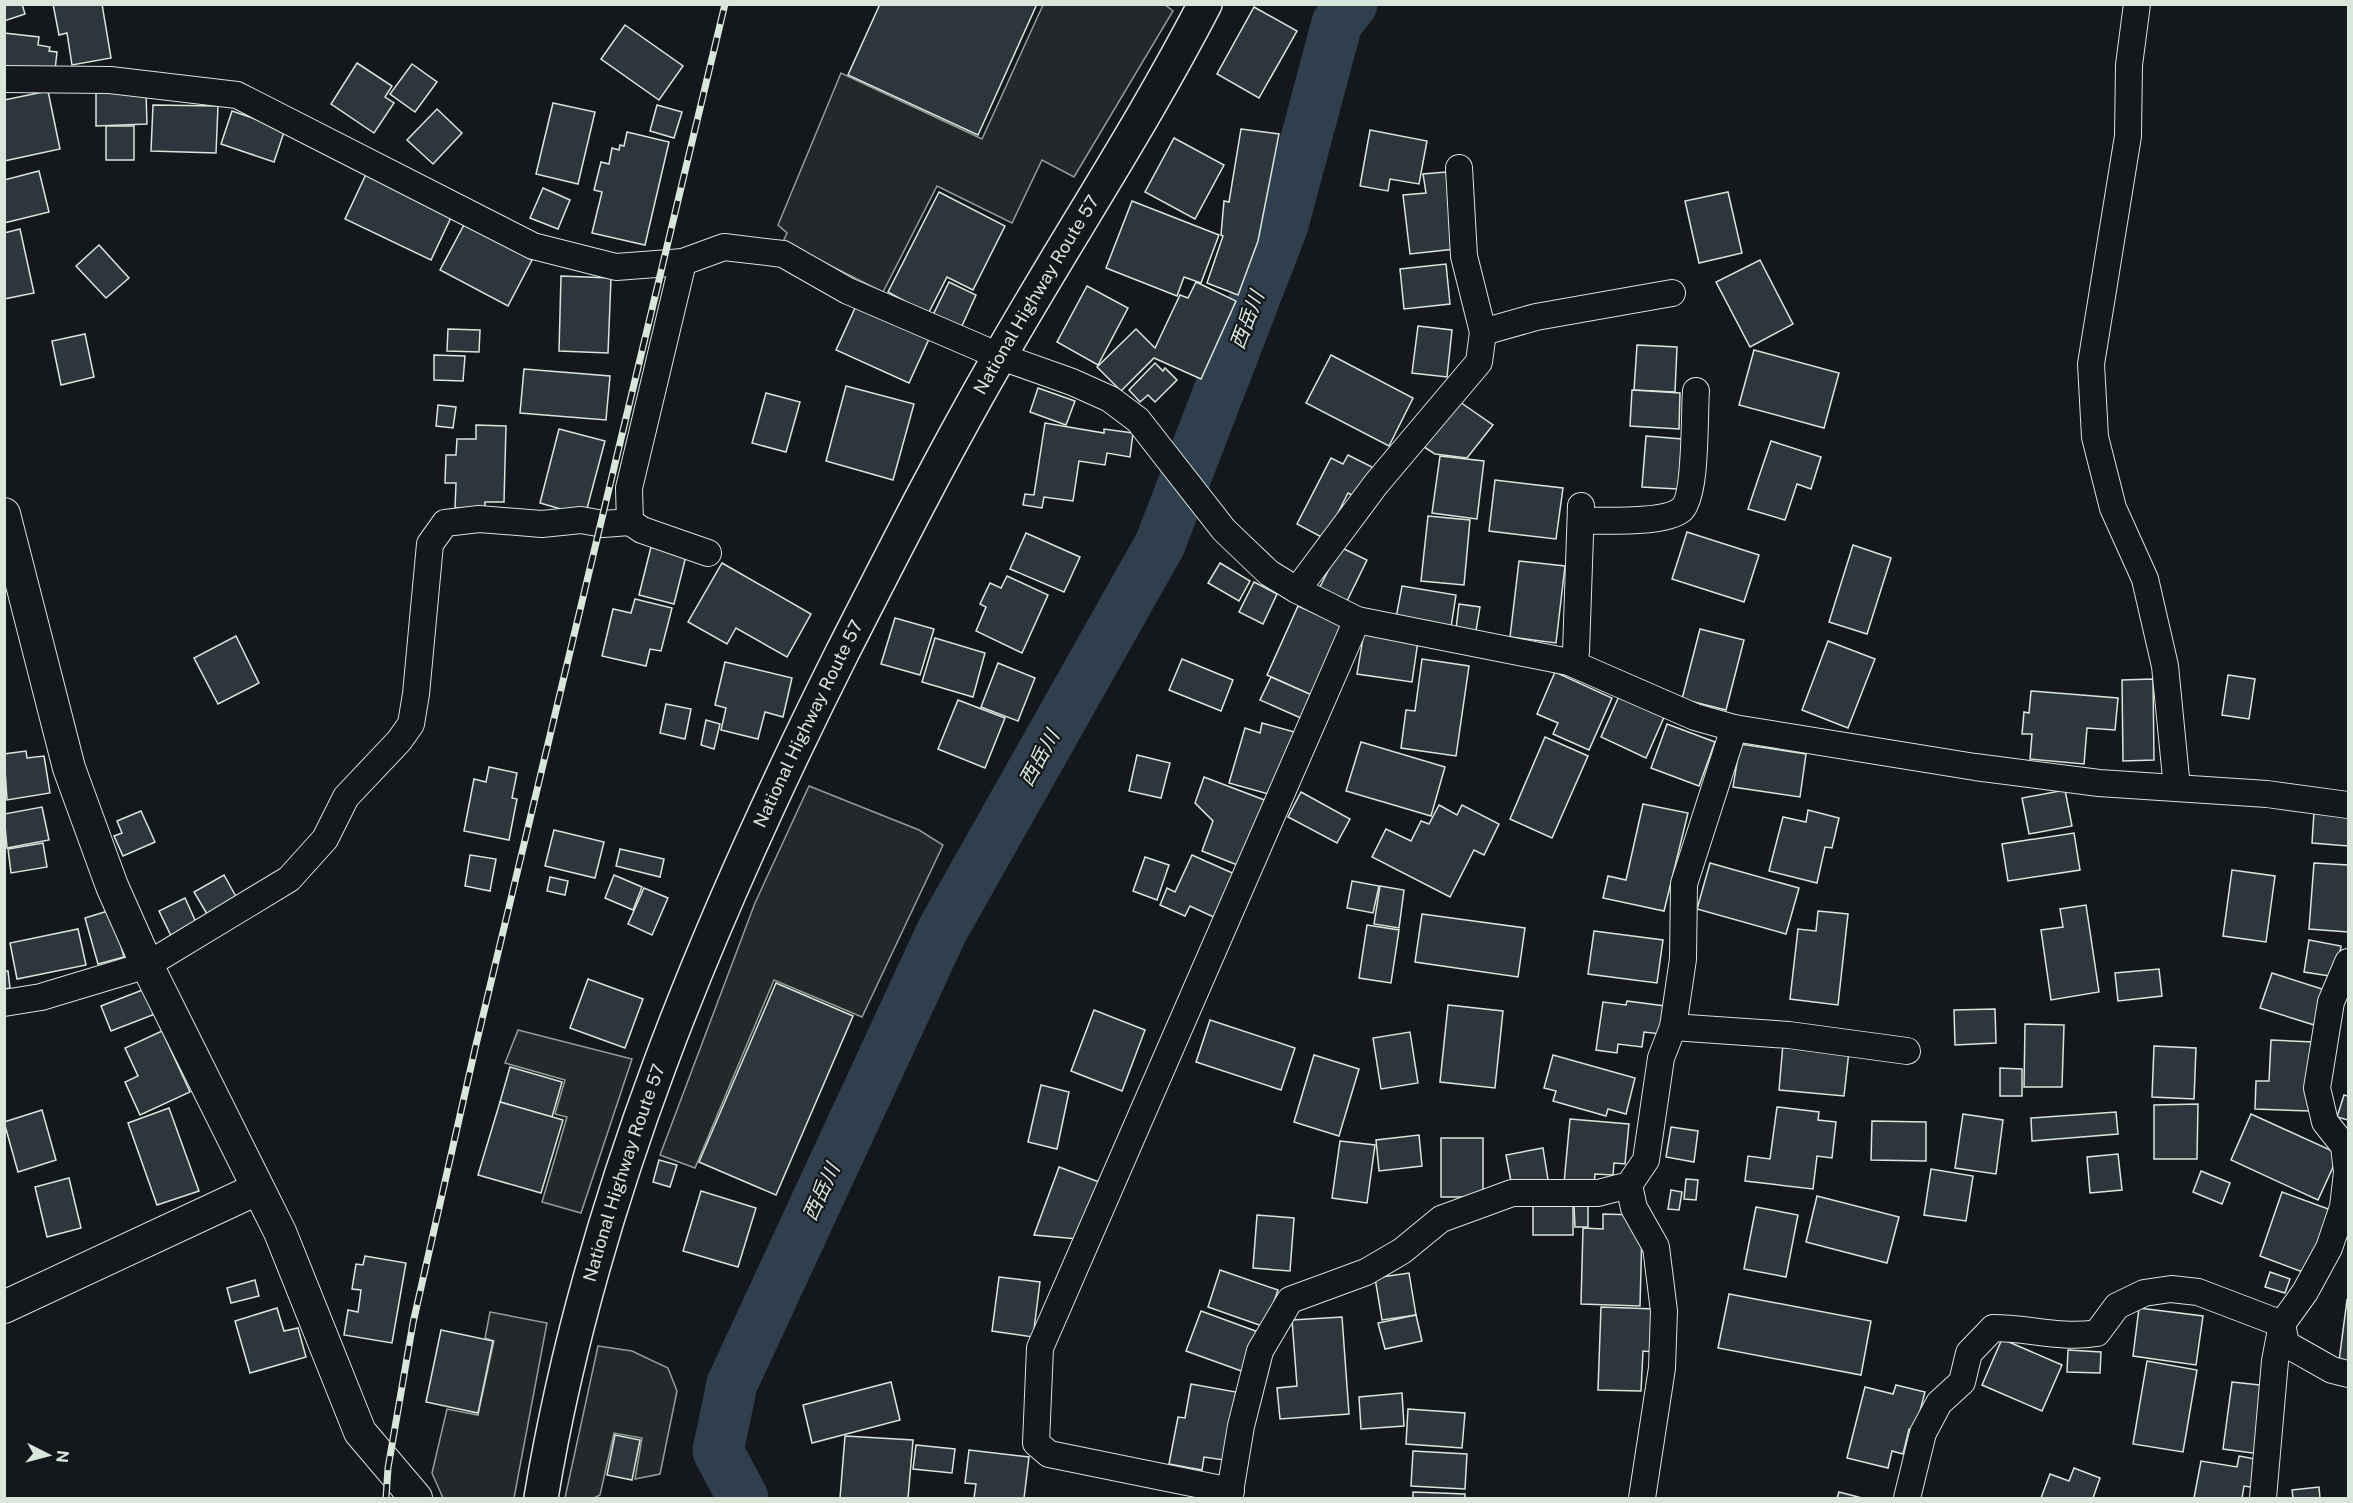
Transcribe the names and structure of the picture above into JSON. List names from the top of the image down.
{
  "streets": {
    "highway": ["National Highway Route 57"]
  },
  "water": ["西岳川"],
  "north": "right"
}
